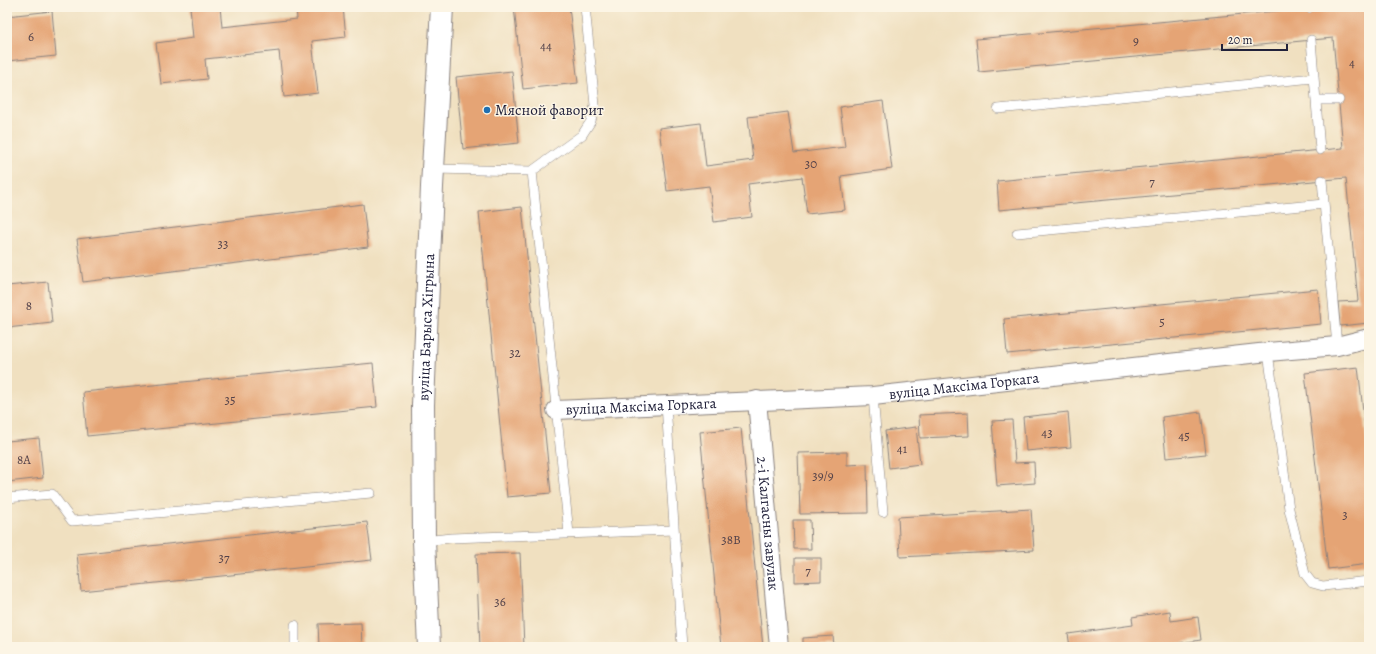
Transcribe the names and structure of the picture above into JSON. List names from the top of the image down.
{
  "streets": {
    "street": ["вуліца Барыса Хігрына", "вуліца Максіма Горкага", "2-і Калгасны завулак"]
  },
  "crossings": [
    ["вуліца Максіма Горкага", "2-і Калгасны завулак"]
  ],
  "places": ["Мясной фаворит"],
  "house_numbers": [
    "6",
    "9",
    "44",
    "4",
    "30",
    "7",
    "33",
    "8",
    "5",
    "32",
    "35",
    "43",
    "45",
    "41",
    "8А",
    "39/9",
    "3",
    "38В",
    "37",
    "7",
    "36"
  ],
  "scale_bar": "20 m"
}
